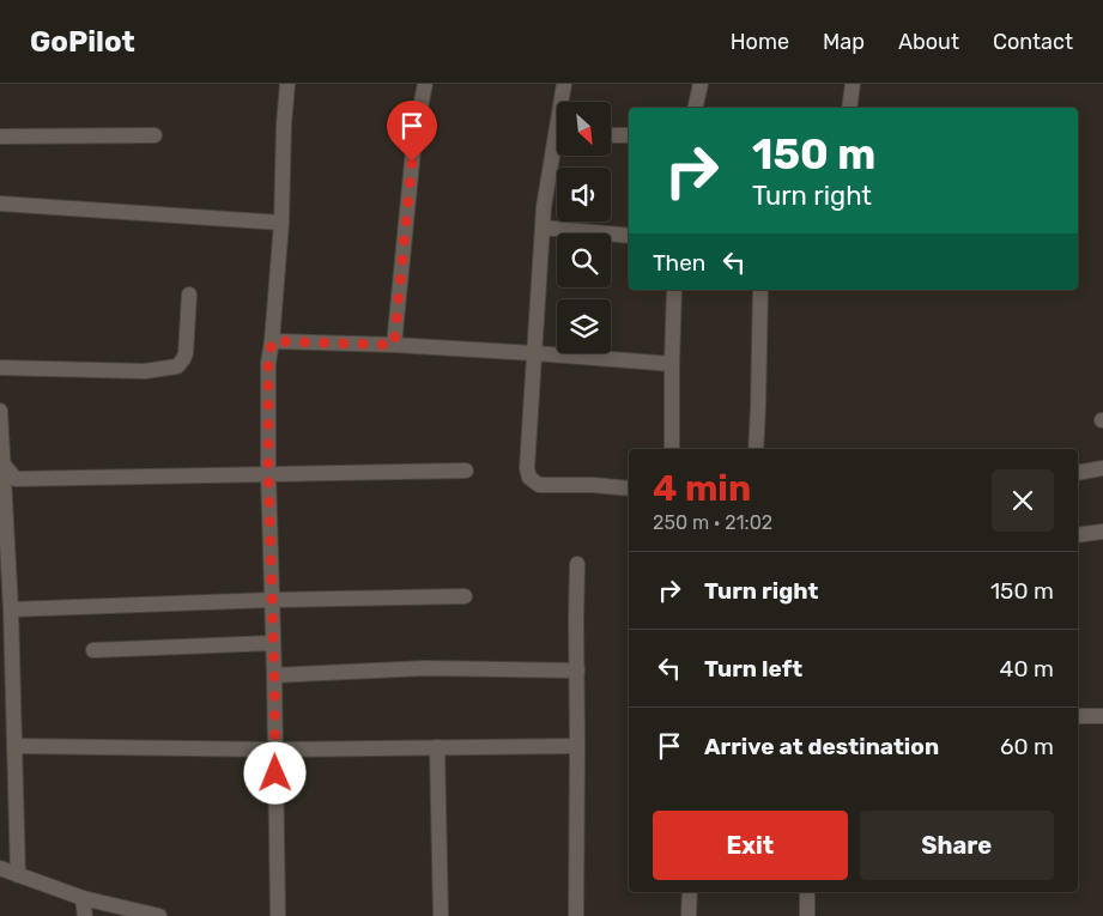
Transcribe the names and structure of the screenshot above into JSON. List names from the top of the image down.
{
  "north": "bottom right",
  "page": {
    "header": "GoPilot",
    "nav": [
      "Home",
      "Map",
      "About",
      "Contact"
    ],
    "turn": ["150 m", "Turn right"],
    "then": "Then",
    "heading": ["4 min", "250 m · 21:02"],
    "list": [
      {
        "name": "Turn right",
        "value": "150 m"
      },
      {
        "name": "Turn left",
        "value": "40 m"
      },
      {
        "name": "Arrive at destination",
        "value": "60 m"
      }
    ],
    "buttons": ["Exit", "Share"]
  }
}
